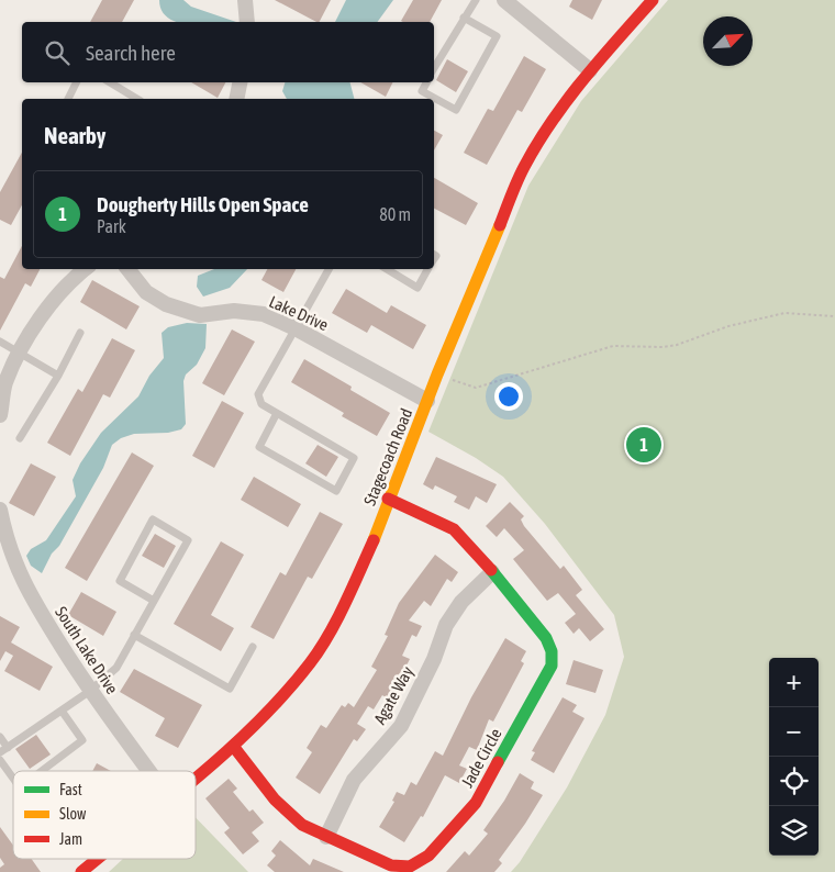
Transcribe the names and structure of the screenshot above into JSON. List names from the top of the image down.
{
  "streets": {
    "street": [
      "Lake Drive",
      "Stagecoach Road",
      "South Lake Drive",
      "Agate Way",
      "Jade Circle"
    ]
  },
  "crossings": [
    ["Lake Drive", "Stagecoach Road"],
    ["Stagecoach Road", "Jade Circle"],
    ["Agate Way", "Jade Circle"]
  ],
  "legend": ["Fast", "Slow", "Jam"],
  "north": "top right",
  "page": {
    "search": "Search here",
    "heading": "Nearby",
    "list": [
      {
        "mark": "1",
        "name": "Dougherty Hills Open Space",
        "note": "Park",
        "value": "80 m"
      }
    ],
    "pins": "1",
    "map_buttons": ["+", "−"]
  }
}
